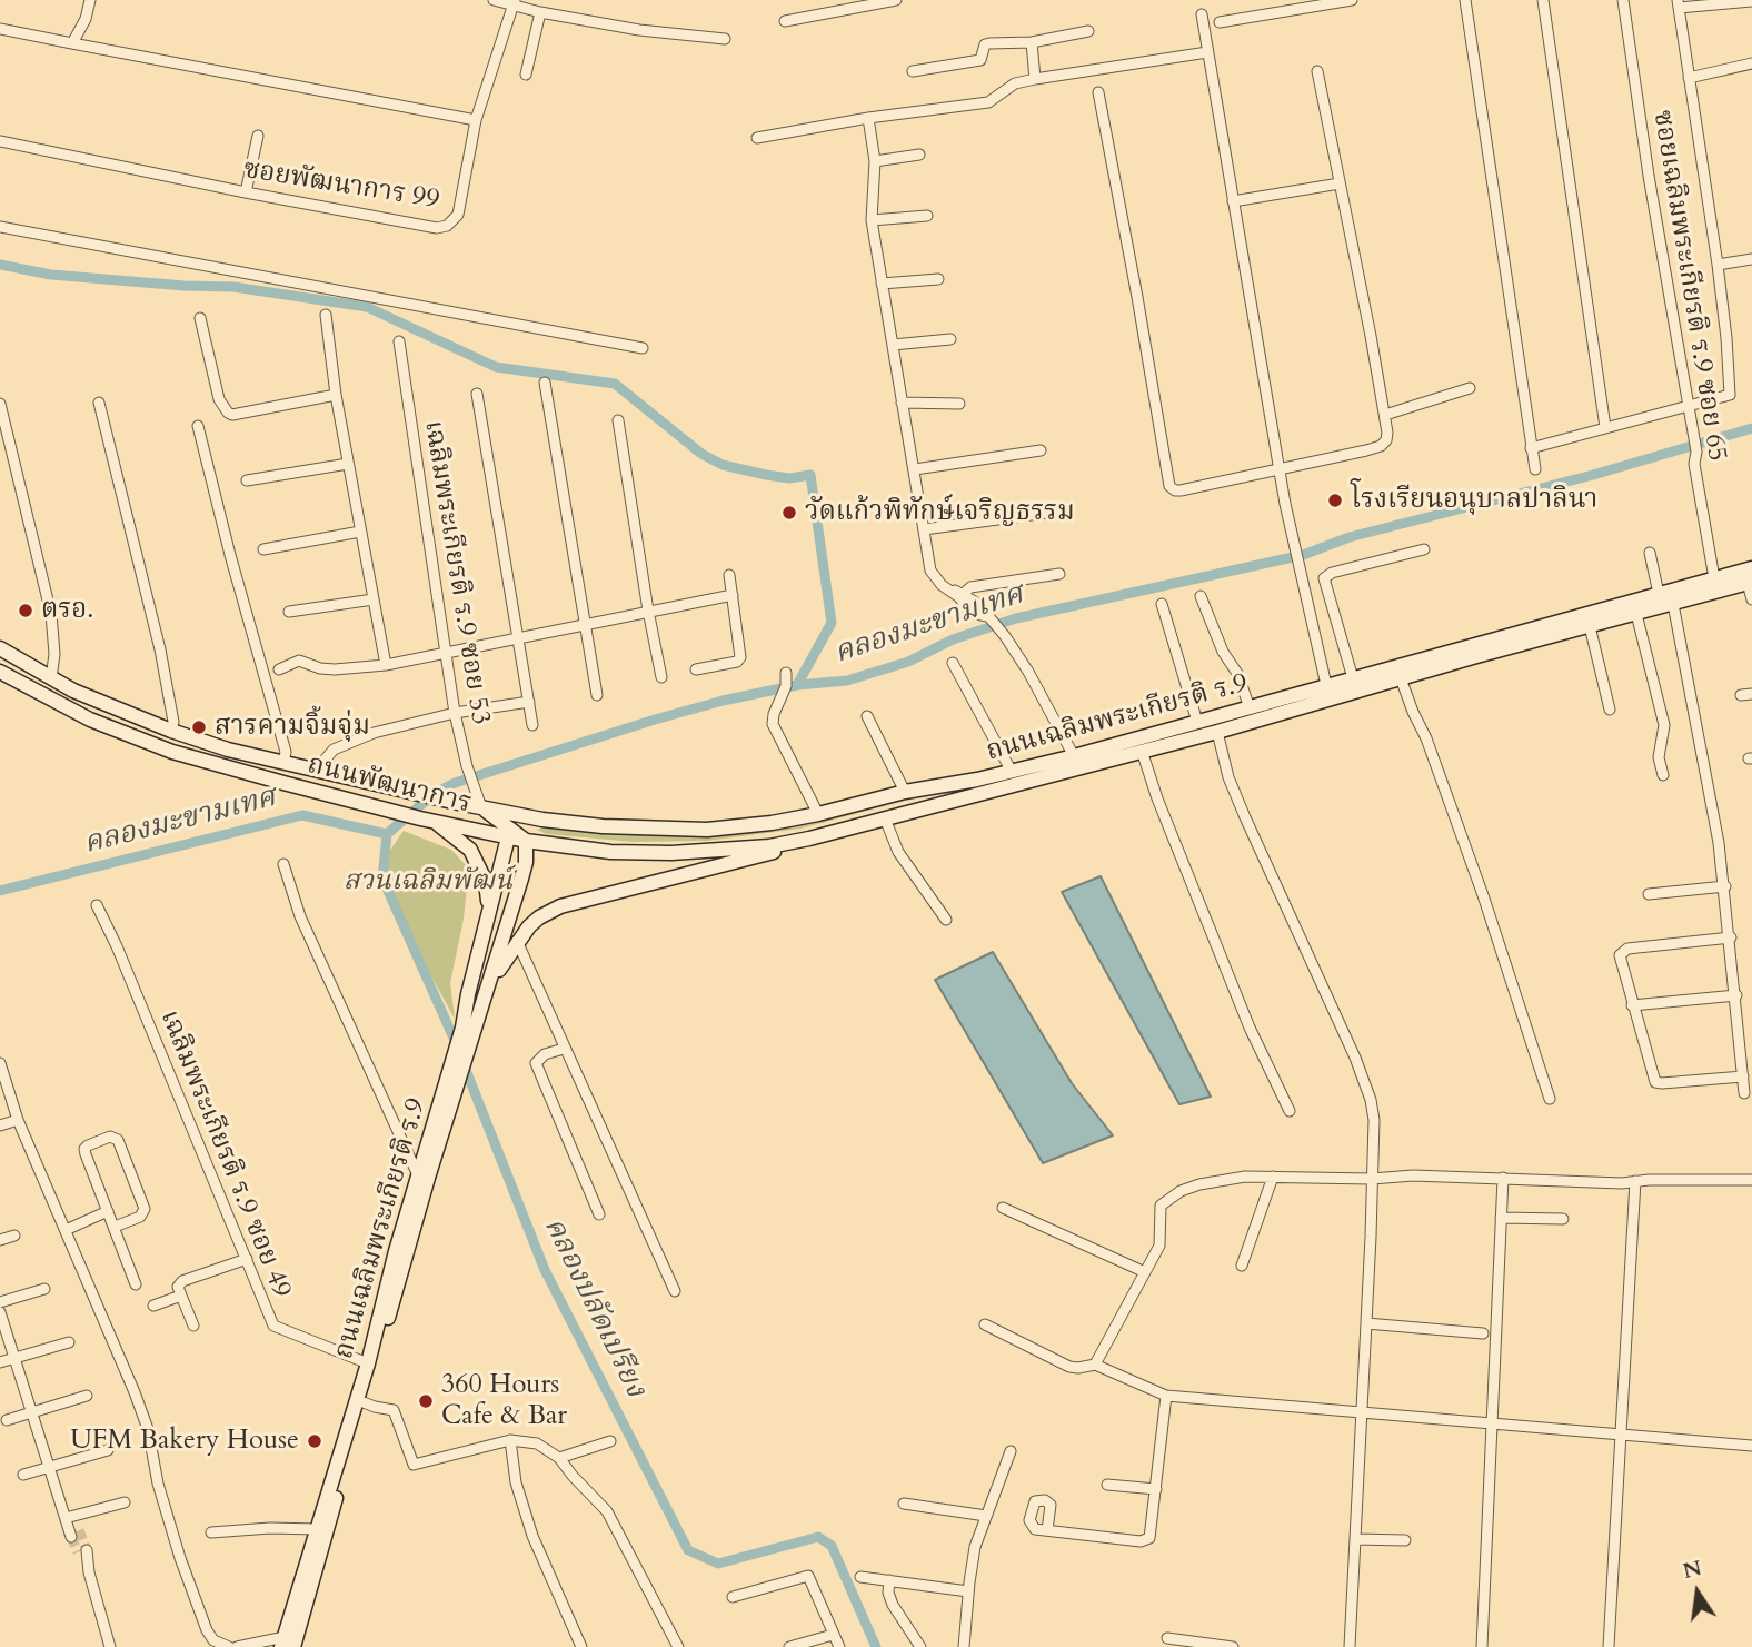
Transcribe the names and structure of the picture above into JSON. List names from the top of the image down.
{
  "streets": {
    "main road": ["ถนนเฉลิมพระเกียรติ ร.9", "ถนนพัฒนาการ"],
    "street": [
      "ซอยพัฒนาการ 99",
      "ซอยเฉลิมพระเกียรติ ร.9 ซอย 65",
      "เฉลิมพระเกียรติ ร.9 ซอย 53",
      "เฉลิมพระเกียรติ ร.9 ซอย 49"
    ]
  },
  "crossings": [
    ["ซอยเฉลิมพระเกียรติ ร.9 ซอย 65", "ถนนเฉลิมพระเกียรติ ร.9"],
    ["เฉลิมพระเกียรติ ร.9 ซอย 53", "ถนนเฉลิมพระเกียรติ ร.9"],
    ["เฉลิมพระเกียรติ ร.9 ซอย 53", "ถนนพัฒนาการ"],
    ["ถนนเฉลิมพระเกียรติ ร.9", "ถนนพัฒนาการ"],
    ["ถนนเฉลิมพระเกียรติ ร.9", "เฉลิมพระเกียรติ ร.9 ซอย 49"]
  ],
  "water": ["คลองมะขามเทศ", "คลองปลัดเปรียง"],
  "parks": ["สวนเฉลิมพัฒน์"],
  "places": [
    "โรงเรียนอนุบาลปาลินา",
    "วัดแก้วพิทักษ์เจริญธรรม",
    "ตรอ.",
    "สารคามจิ้มจุ่ม",
    "360 Hours Cafe & Bar",
    "UFM Bakery House"
  ],
  "north": "top"
}
